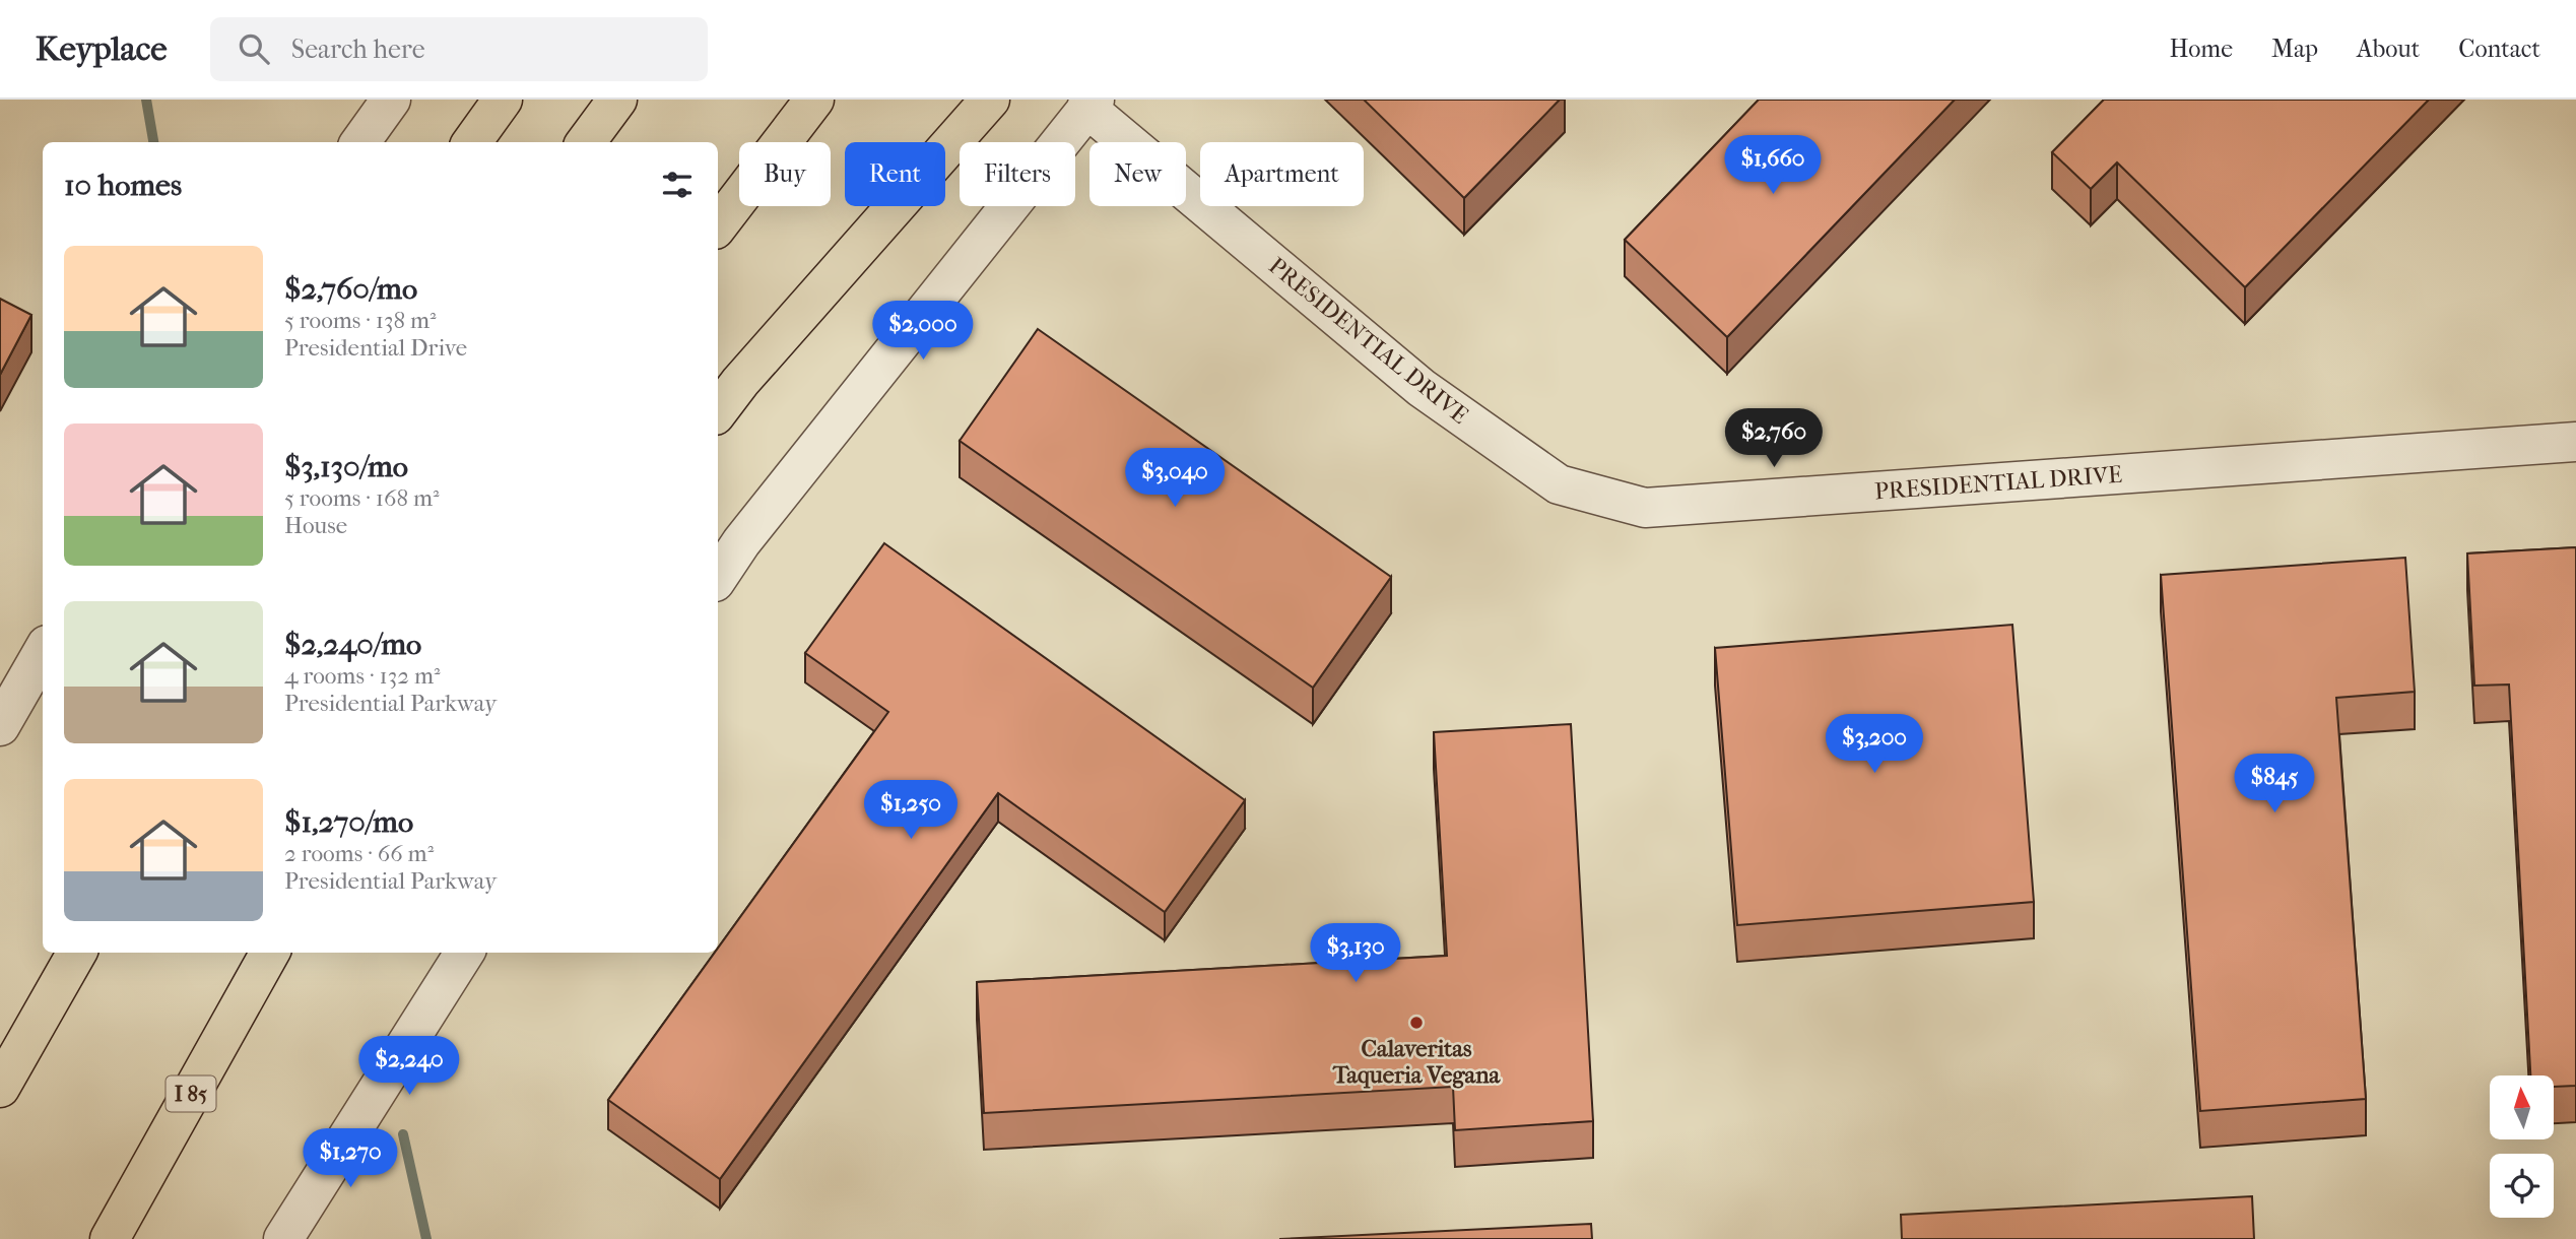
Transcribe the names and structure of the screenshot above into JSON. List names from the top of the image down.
{
  "streets": {
    "highway": ["I 85"],
    "street": ["PRESIDENTIAL DRIVE"]
  },
  "places": ["Calaveritas Taqueria Vegana"],
  "north": "top",
  "page": {
    "header": "Keyplace",
    "search": "Search here",
    "nav": [
      "Home",
      "Map",
      "About",
      "Contact"
    ],
    "price": [
      "$1,660",
      "$2,000",
      "$2,760",
      "$3,040",
      "$3,200",
      "$845",
      "$1,250",
      "$3,130",
      "$2,240",
      "$1,270"
    ],
    "chip": [
      "Buy",
      "Rent",
      "Filters",
      "New",
      "Apartment"
    ],
    "heading": "10 homes",
    "list": [
      {
        "name": "$2,760/mo",
        "note": "5 rooms · 138 m² · Presidential Drive"
      },
      {
        "name": "$3,130/mo",
        "note": "5 rooms · 168 m² · House"
      },
      {
        "name": "$2,240/mo",
        "note": "4 rooms · 132 m² · Presidential Parkway"
      },
      {
        "name": "$1,270/mo",
        "note": "2 rooms · 66 m² · Presidential Parkway"
      }
    ]
  }
}
